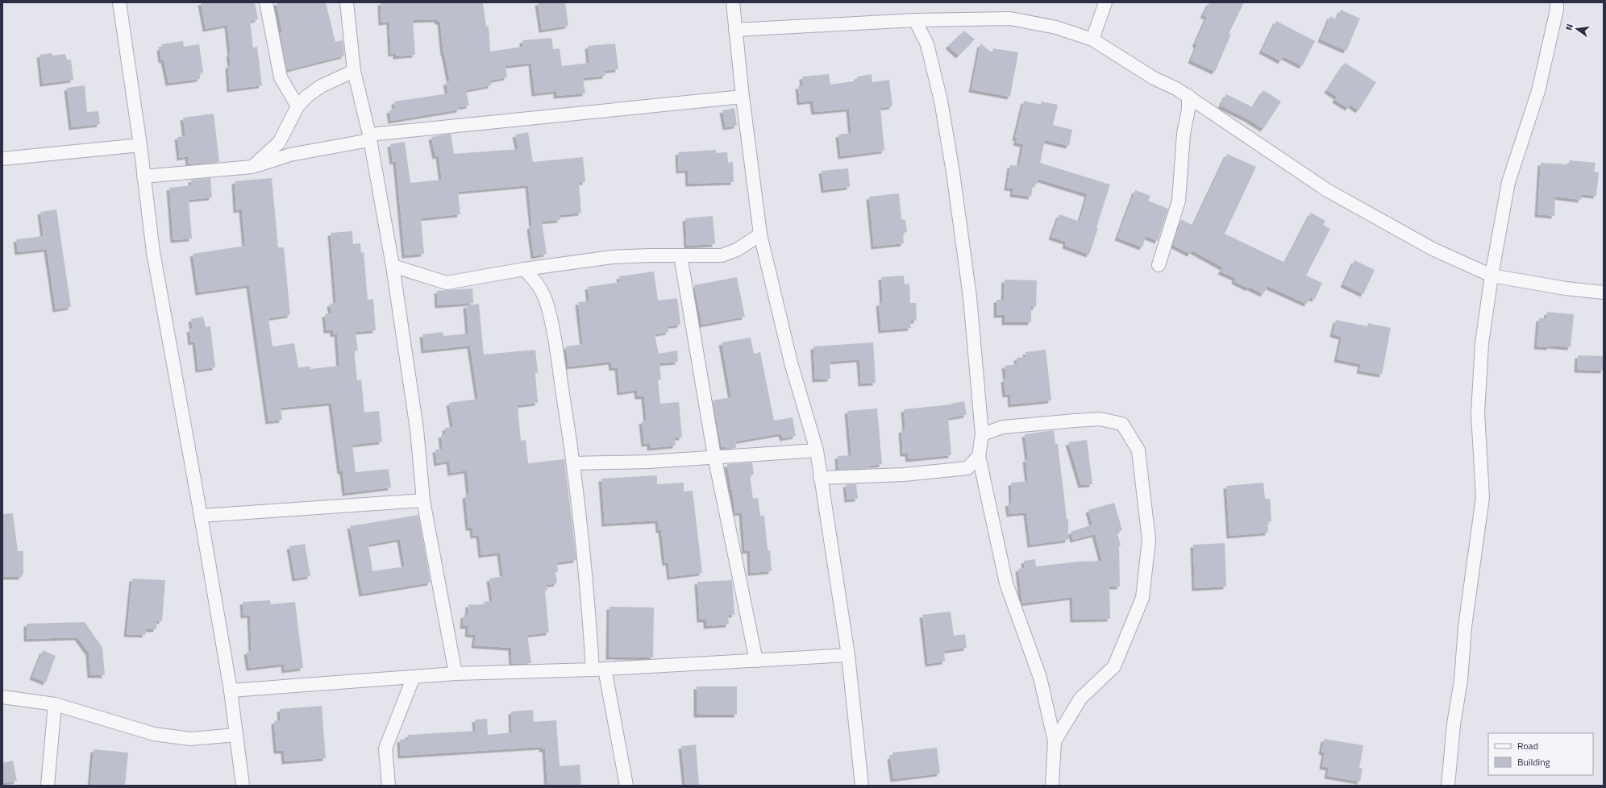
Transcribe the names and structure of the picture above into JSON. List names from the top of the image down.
{
  "legend": ["Road", "Building"],
  "north": "left"
}
